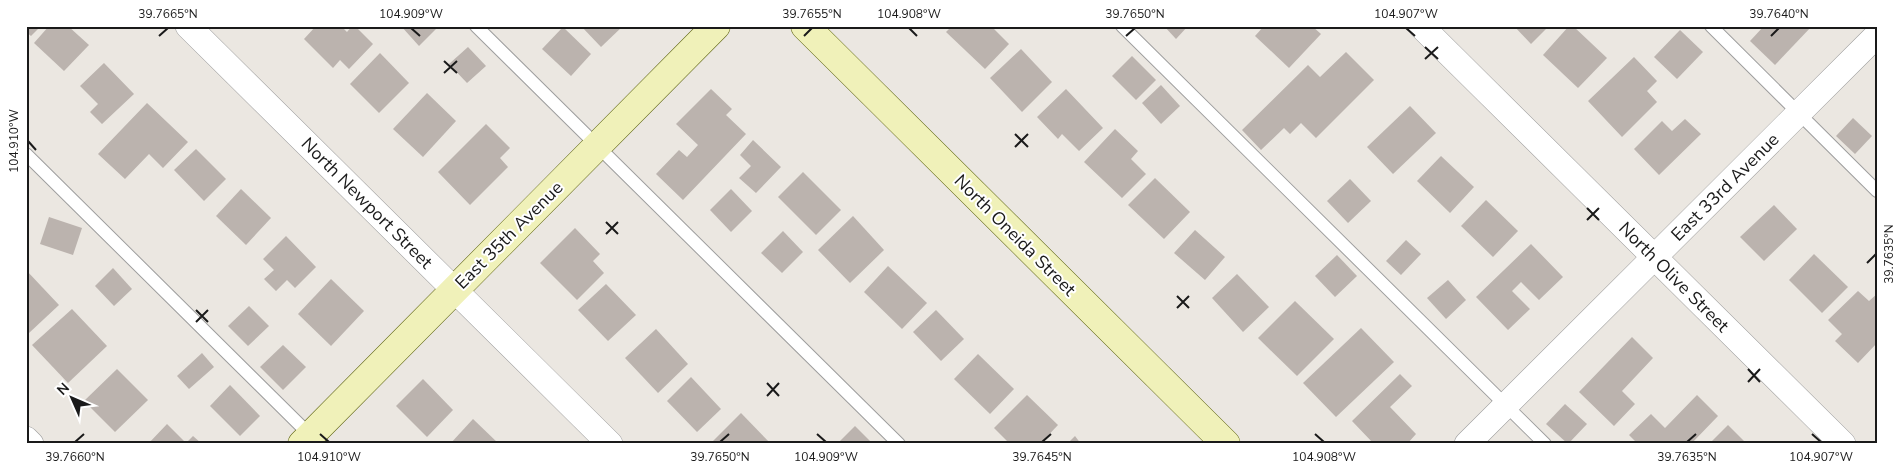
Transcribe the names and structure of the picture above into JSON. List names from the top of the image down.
{
  "streets": {
    "street": [
      "East 33rd Avenue",
      "North Newport Street",
      "East 35th Avenue",
      "North Oneida Street",
      "North Olive Street"
    ]
  },
  "crossings": [
    ["East 33rd Avenue", "North Olive Street"],
    ["North Newport Street", "East 35th Avenue"]
  ],
  "north": "top left",
  "coordinates": [
    "39.7665°N",
    "104.909°W",
    "39.7655°N",
    "104.908°W",
    "39.7650°N",
    "104.907°W",
    "39.7640°N",
    "104.910°W",
    "39.7635°N",
    "39.7660°N",
    "39.7645°N"
  ]
}
